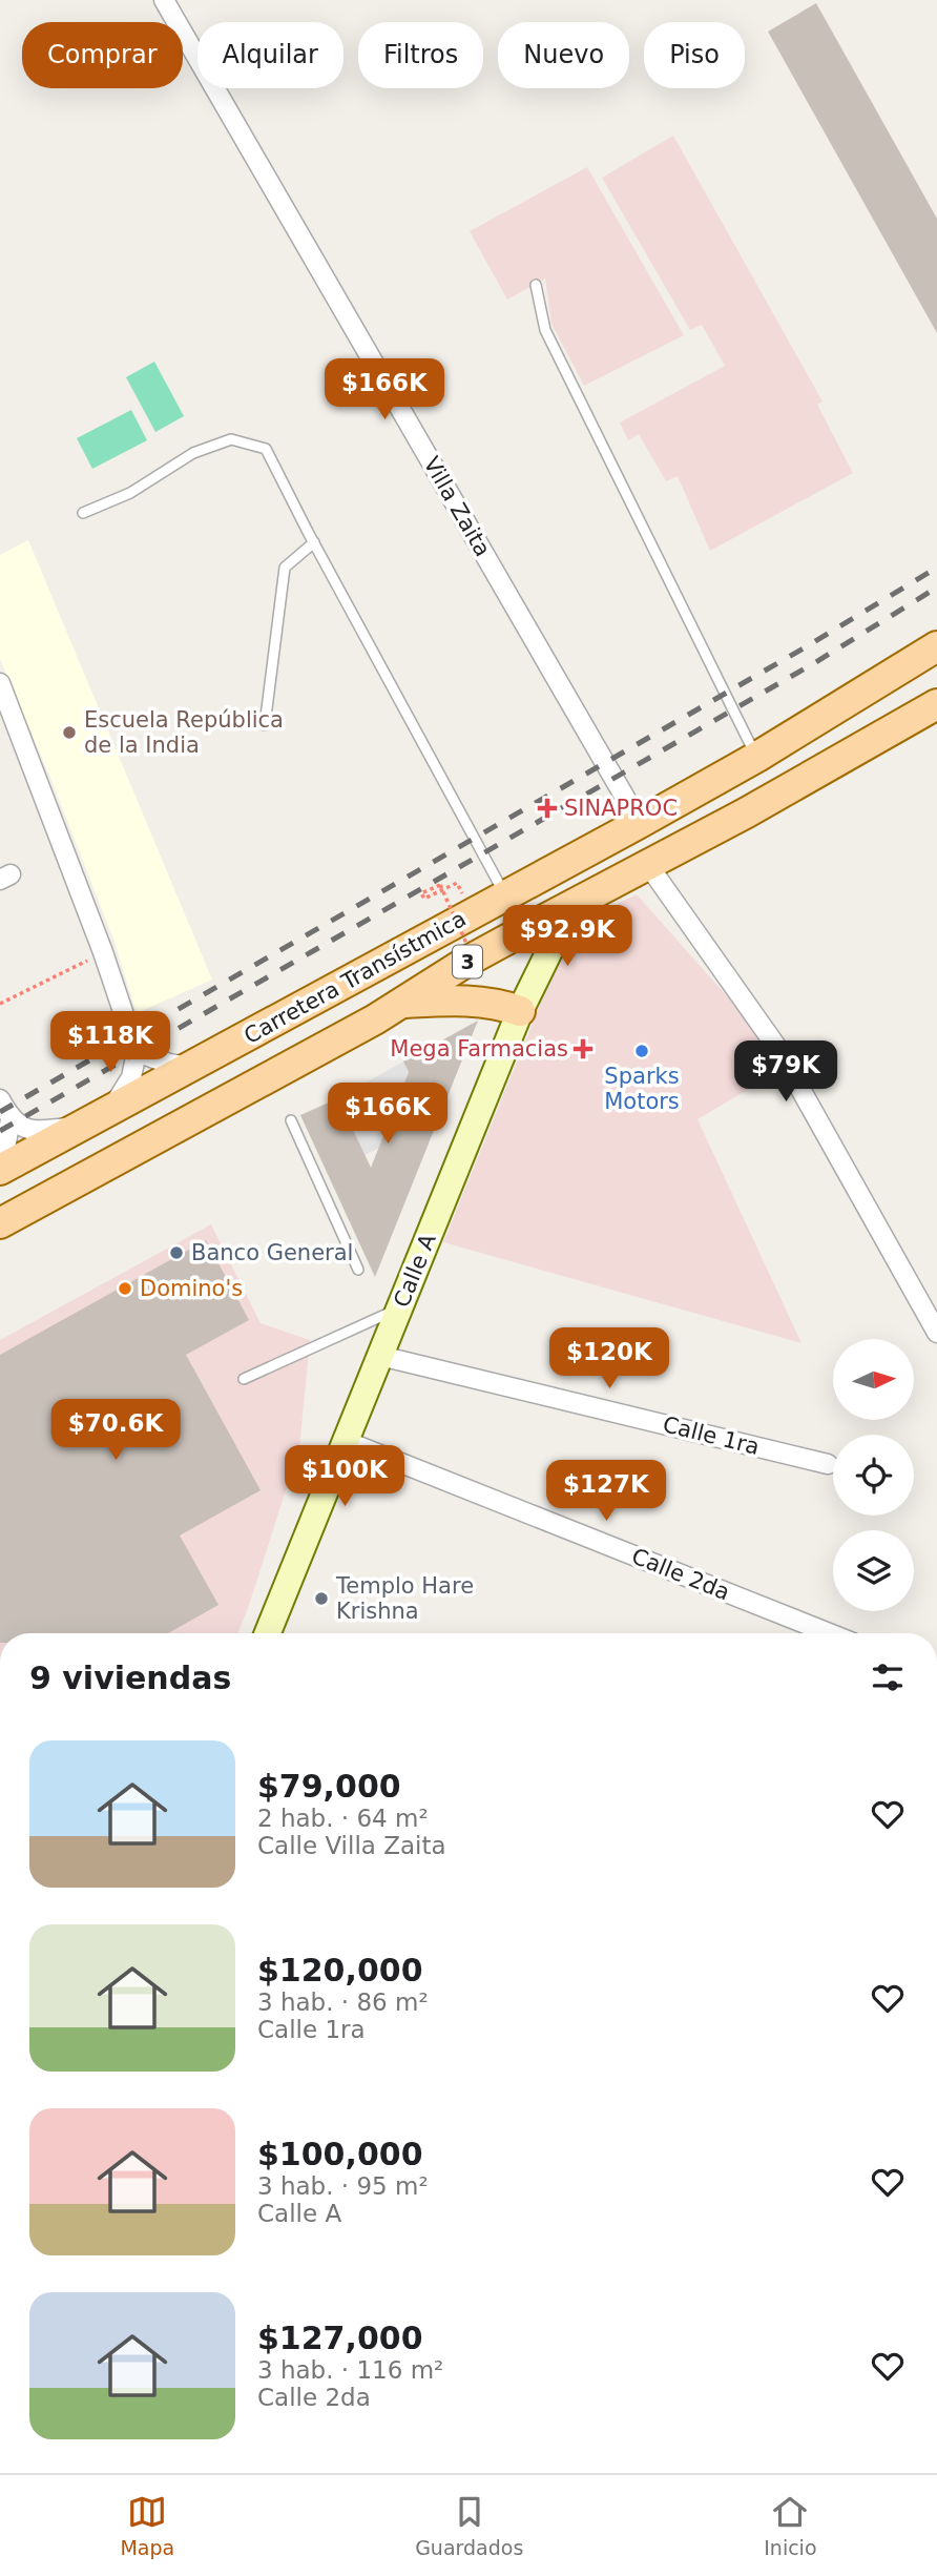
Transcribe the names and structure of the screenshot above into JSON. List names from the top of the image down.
{
  "streets": {
    "main road": ["3", "Carretera Transístmica"],
    "street": [
      "Villa Zaita",
      "Calle A",
      "Calle 1ra",
      "Calle 2da"
    ]
  },
  "crossings": [
    ["Villa Zaita", "Carretera Transístmica"],
    ["Carretera Transístmica", "Calle A"],
    ["Calle A", "Calle 1ra"],
    ["Calle A", "Calle 2da"]
  ],
  "places": {
    "other": [
      "Escuela República de la India",
      "Sparks Motors",
      "Banco General",
      "Domino's",
      "Templo Hare Krishna"
    ],
    "health": ["SINAPROC", "Mega Farmacias"]
  },
  "north": "right",
  "page": {
    "chip": [
      "Comprar",
      "Alquilar",
      "Filtros",
      "Nuevo",
      "Piso"
    ],
    "price": [
      "$166K",
      "$92.9K",
      "$118K",
      "$79K",
      "$166K",
      "$120K",
      "$70.6K",
      "$100K",
      "$127K"
    ],
    "heading": "9 viviendas",
    "list": [
      {
        "name": "$79,000",
        "note": "2 hab. · 64 m² · Calle Villa Zaita"
      },
      {
        "name": "$120,000",
        "note": "3 hab. · 86 m² · Calle 1ra"
      },
      {
        "name": "$100,000",
        "note": "3 hab. · 95 m² · Calle A"
      },
      {
        "name": "$127,000",
        "note": "3 hab. · 116 m² · Calle 2da"
      }
    ],
    "tabs": ["Mapa", "Guardados", "Inicio"]
  }
}
